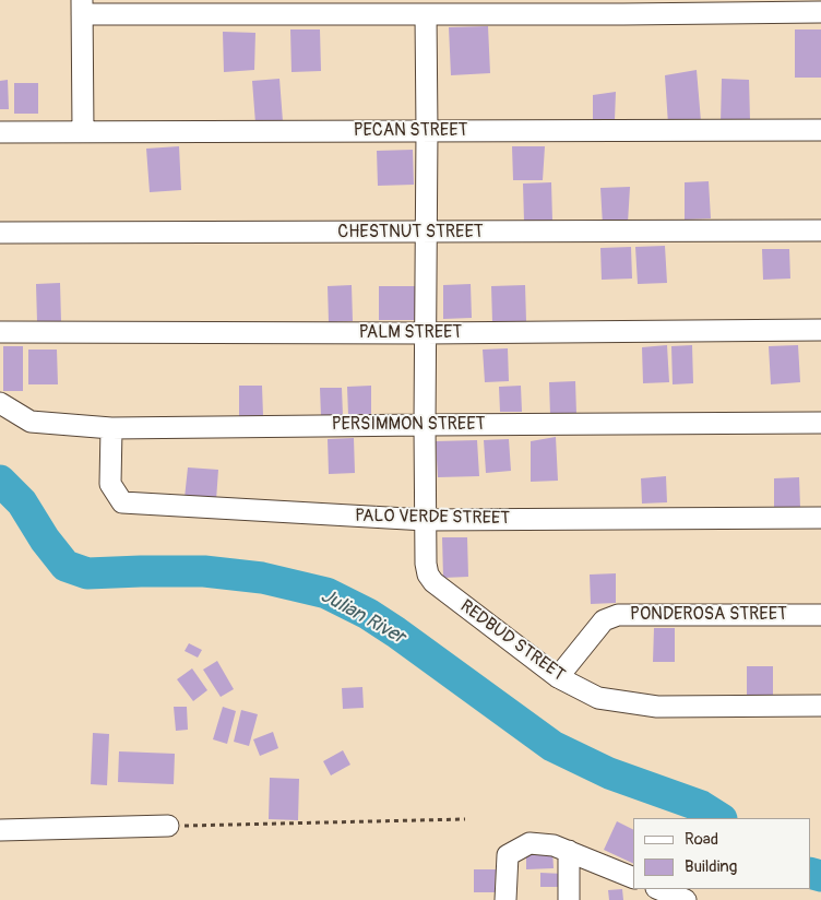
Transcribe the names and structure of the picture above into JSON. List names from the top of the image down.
{
  "streets": {
    "street": [
      "PECAN STREET",
      "CHESTNUT STREET",
      "PALM STREET",
      "PERSIMMON STREET",
      "PALO VERDE STREET",
      "PONDEROSA STREET",
      "REDBUD STREET"
    ]
  },
  "crossings": [
    ["PECAN STREET", "REDBUD STREET"],
    ["CHESTNUT STREET", "REDBUD STREET"],
    ["PALM STREET", "REDBUD STREET"],
    ["PERSIMMON STREET", "PALO VERDE STREET"],
    ["PERSIMMON STREET", "REDBUD STREET"],
    ["PALO VERDE STREET", "REDBUD STREET"],
    ["PONDEROSA STREET", "REDBUD STREET"]
  ],
  "water": ["Julian River"],
  "legend": ["Road", "Building"]
}
